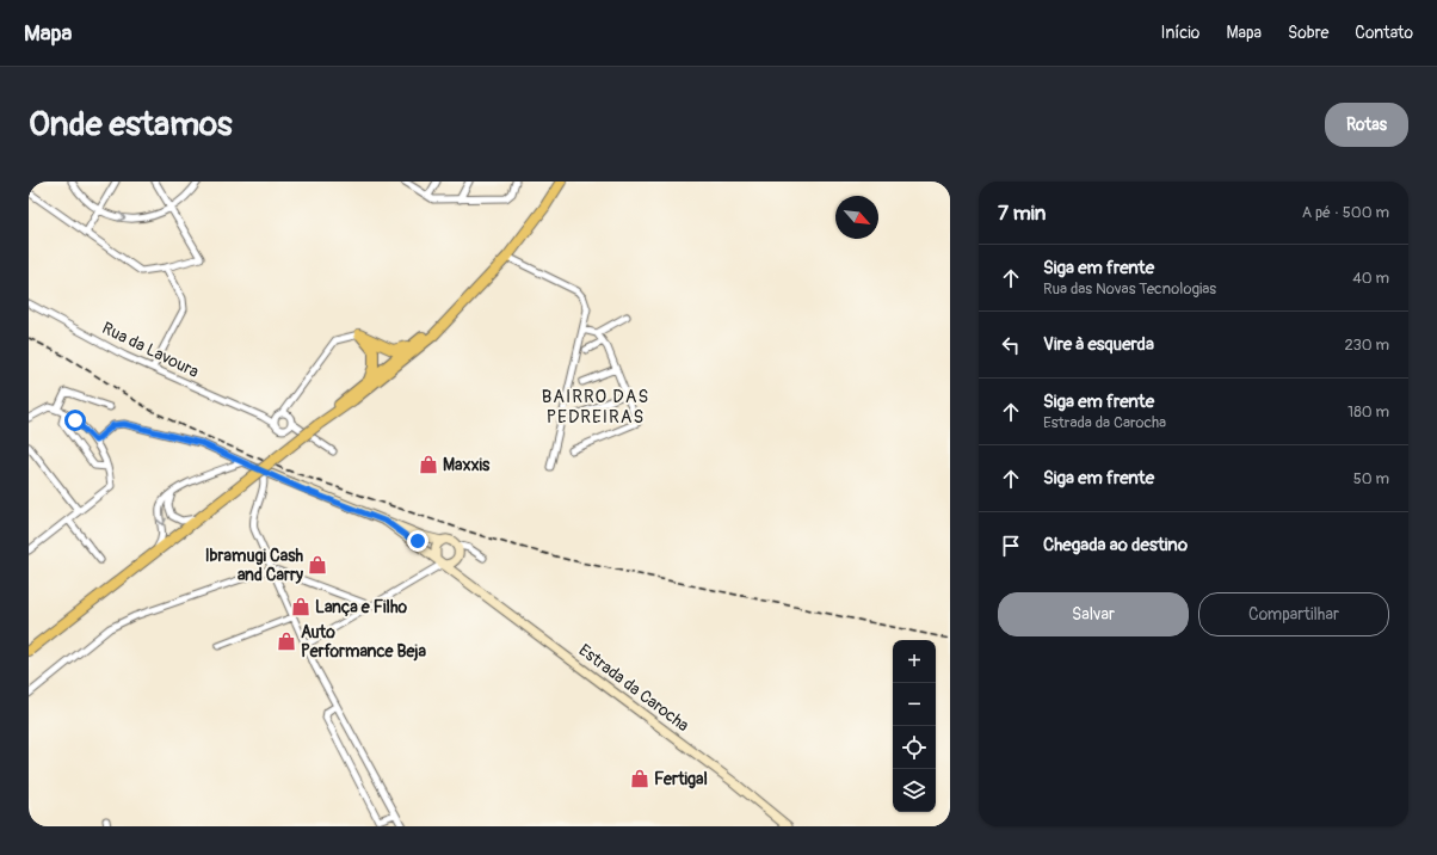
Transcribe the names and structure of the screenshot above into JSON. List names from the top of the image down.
{
  "streets": {
    "street": ["Rua da Lavoura", "Estrada da Carocha"]
  },
  "districts": ["BAIRRO DAS PEDREIRAS"],
  "places": {
    "shop": [
      "Maxxis",
      "Ibramugi Cash and Carry",
      "Lança e Filho",
      "Auto Performance Beja",
      "Fertigal"
    ]
  },
  "north": "bottom right",
  "page": {
    "header": "Mapa",
    "nav": [
      "Início",
      "Mapa",
      "Sobre",
      "Contato"
    ],
    "buttons": [
      "Rotas",
      ["Salvar", "Compartilhar"]
    ],
    "title": "Onde estamos",
    "heading": ["7 min", "A pé · 500 m"],
    "list": [
      ["Siga em frente", "Rua das Novas Tecnologias", "40 m"],
      ["Vire à esquerda", "230 m"],
      ["Siga em frente", "Estrada da Carocha", "180 m"],
      ["Siga em frente", "50 m"],
      "Chegada ao destino"
    ],
    "map_buttons": ["+", "−"]
  }
}
